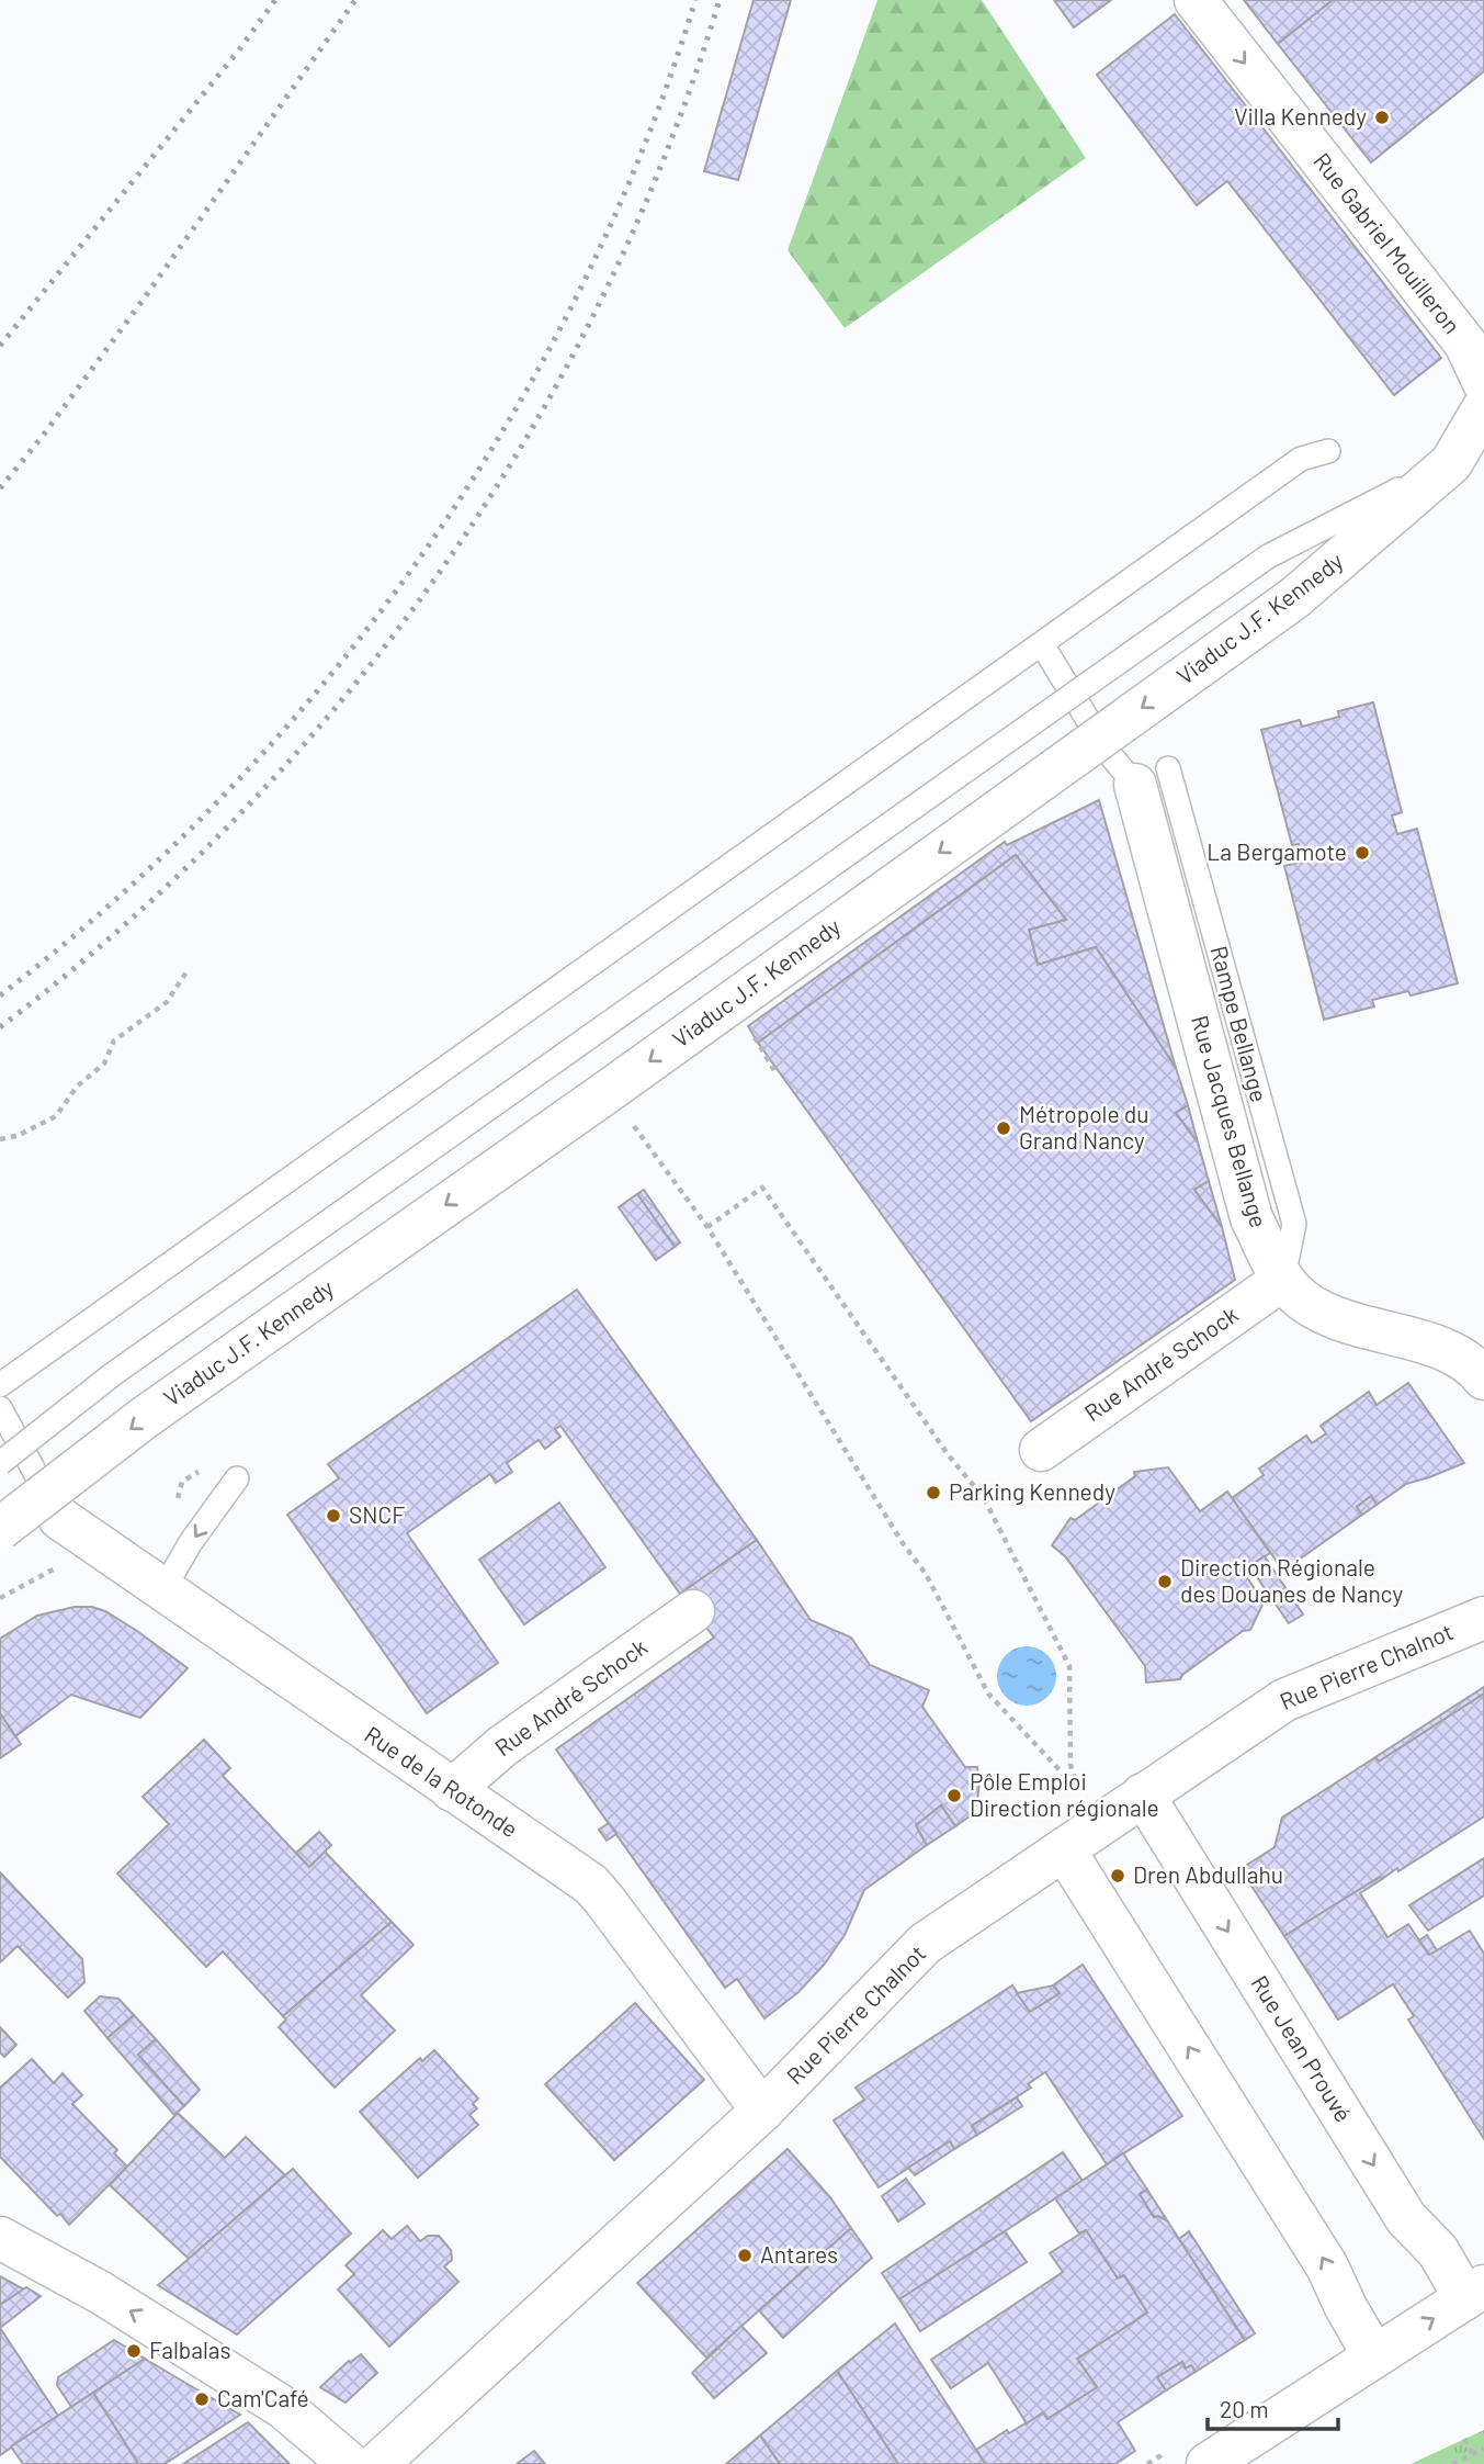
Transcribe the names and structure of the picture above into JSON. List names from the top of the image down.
{
  "streets": {
    "street": [
      "Rue Gabriel Mouilleron",
      "Viaduc J.F. Kennedy",
      "Rue Jacques Bellange",
      "Rue André Schock",
      "Rue Pierre Chalnot",
      "Rue de la Rotonde",
      "Rue Jean Prouvé"
    ]
  },
  "crossings": [
    ["Rue Jacques Bellange", "Rue André Schock"],
    ["Rue André Schock", "Rue de la Rotonde"],
    ["Rue Pierre Chalnot", "Rue de la Rotonde"],
    ["Rue Pierre Chalnot", "Rue Jean Prouvé"]
  ],
  "one_way": ["Rue Gabriel Mouilleron", "Viaduc J.F. Kennedy"],
  "places": [
    "Villa Kennedy",
    "La Bergamote",
    "Métropole du Grand Nancy",
    "Parking Kennedy",
    "SNCF",
    "Direction Régionale des Douanes de Nancy",
    "Pôle Emploi Direction régionale",
    "Dren Abdullahu",
    "Antares",
    "Falbalas",
    "Cam'Café"
  ],
  "scale_bar": "20 m"
}
